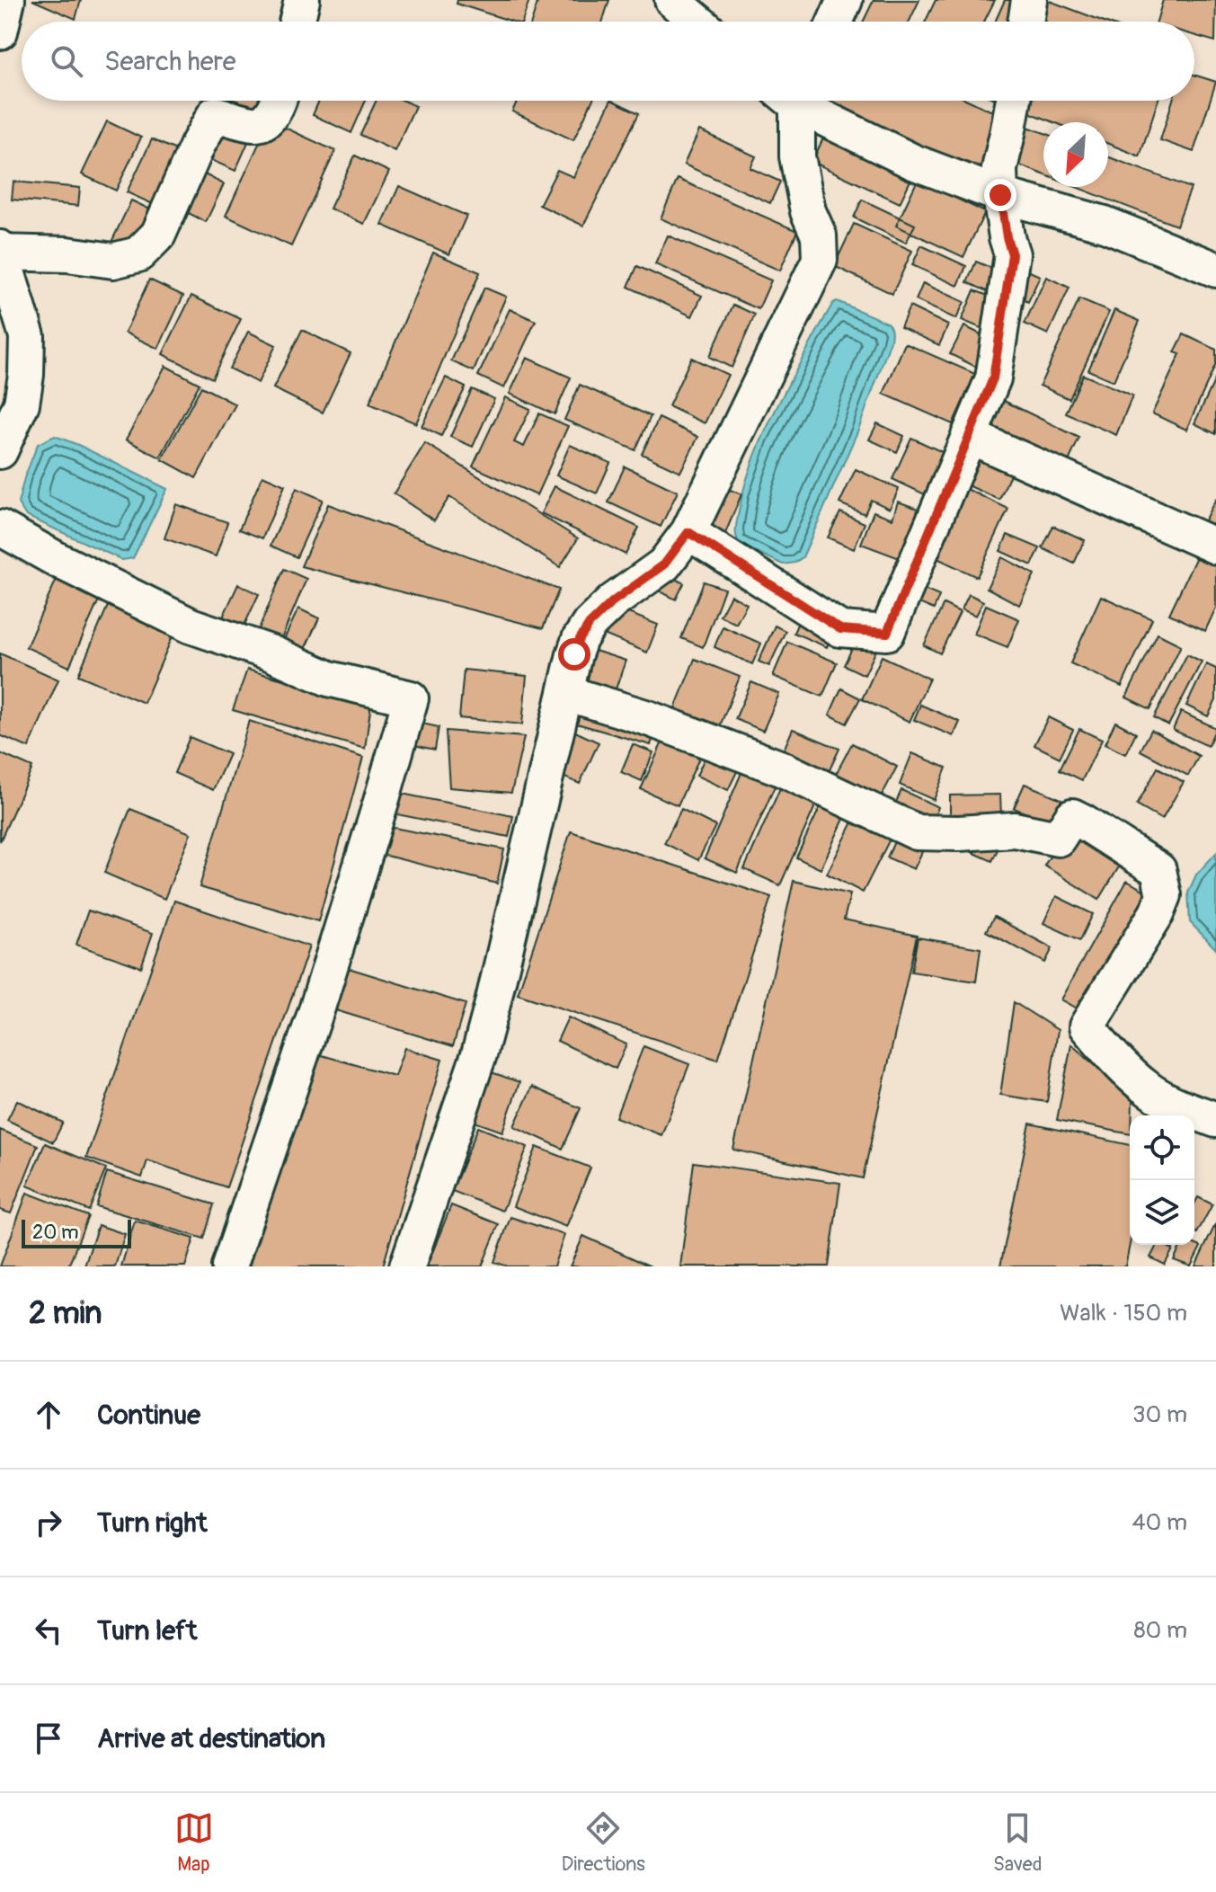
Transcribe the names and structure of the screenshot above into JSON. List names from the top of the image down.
{
  "scale_bar": "20 m",
  "north": "bottom left",
  "page": {
    "search": "Search here",
    "scale": "20 m",
    "heading": ["2 min", "Walk · 150 m"],
    "list": [
      ["Continue", "30 m"],
      ["Turn right", "40 m"],
      ["Turn left", "80 m"],
      "Arrive at destination"
    ],
    "nav": ["Map", "Directions", "Saved"]
  }
}
